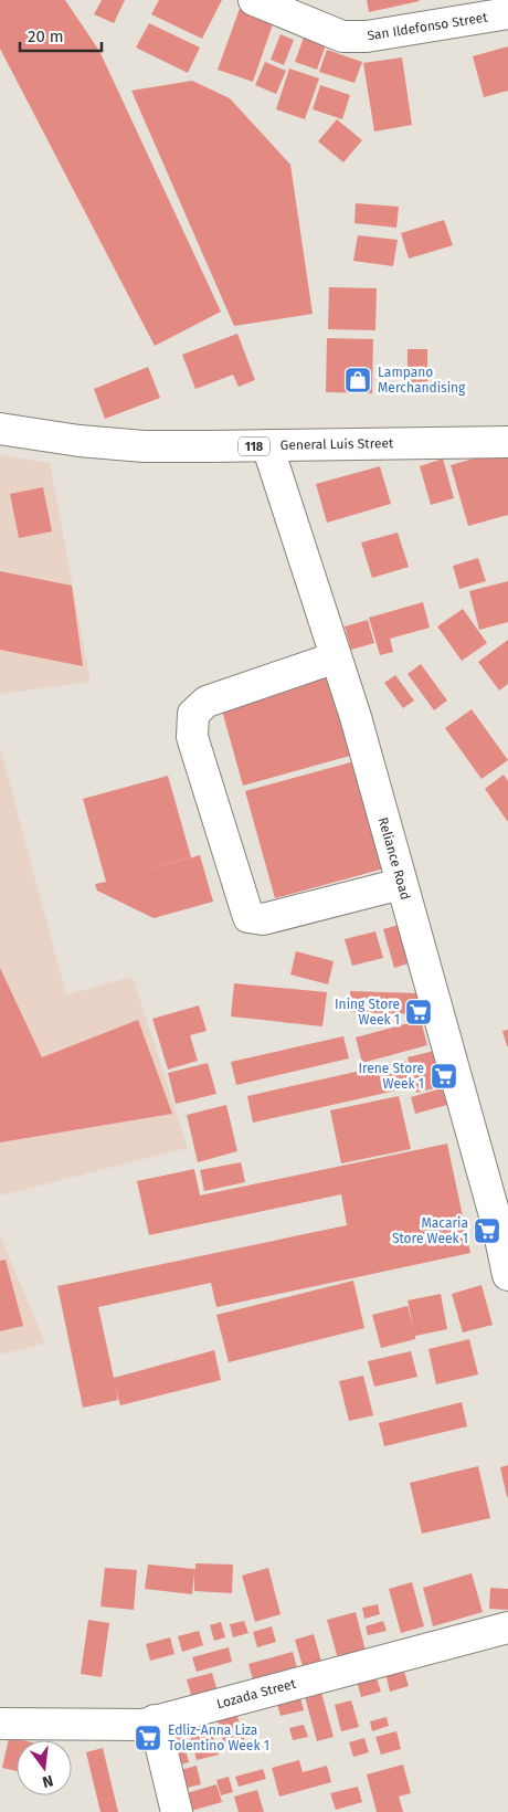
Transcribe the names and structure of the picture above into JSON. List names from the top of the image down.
{
  "streets": {
    "street": [
      "San Ildefonso Street",
      "General Luis Street",
      "118",
      "Reliance Road",
      "Lozada Street"
    ]
  },
  "crossings": [
    ["General Luis Street", "Reliance Road"]
  ],
  "places": {
    "shop": ["Lampano Merchandising"],
    "supermarket": [
      "Ining Store Week 1",
      "Irene Store Week 1",
      "Macaria Store Week 1",
      "Edliz-Anna Liza Tolentino Week 1"
    ]
  },
  "scale_bar": "20 m",
  "north": "bottom"
}
